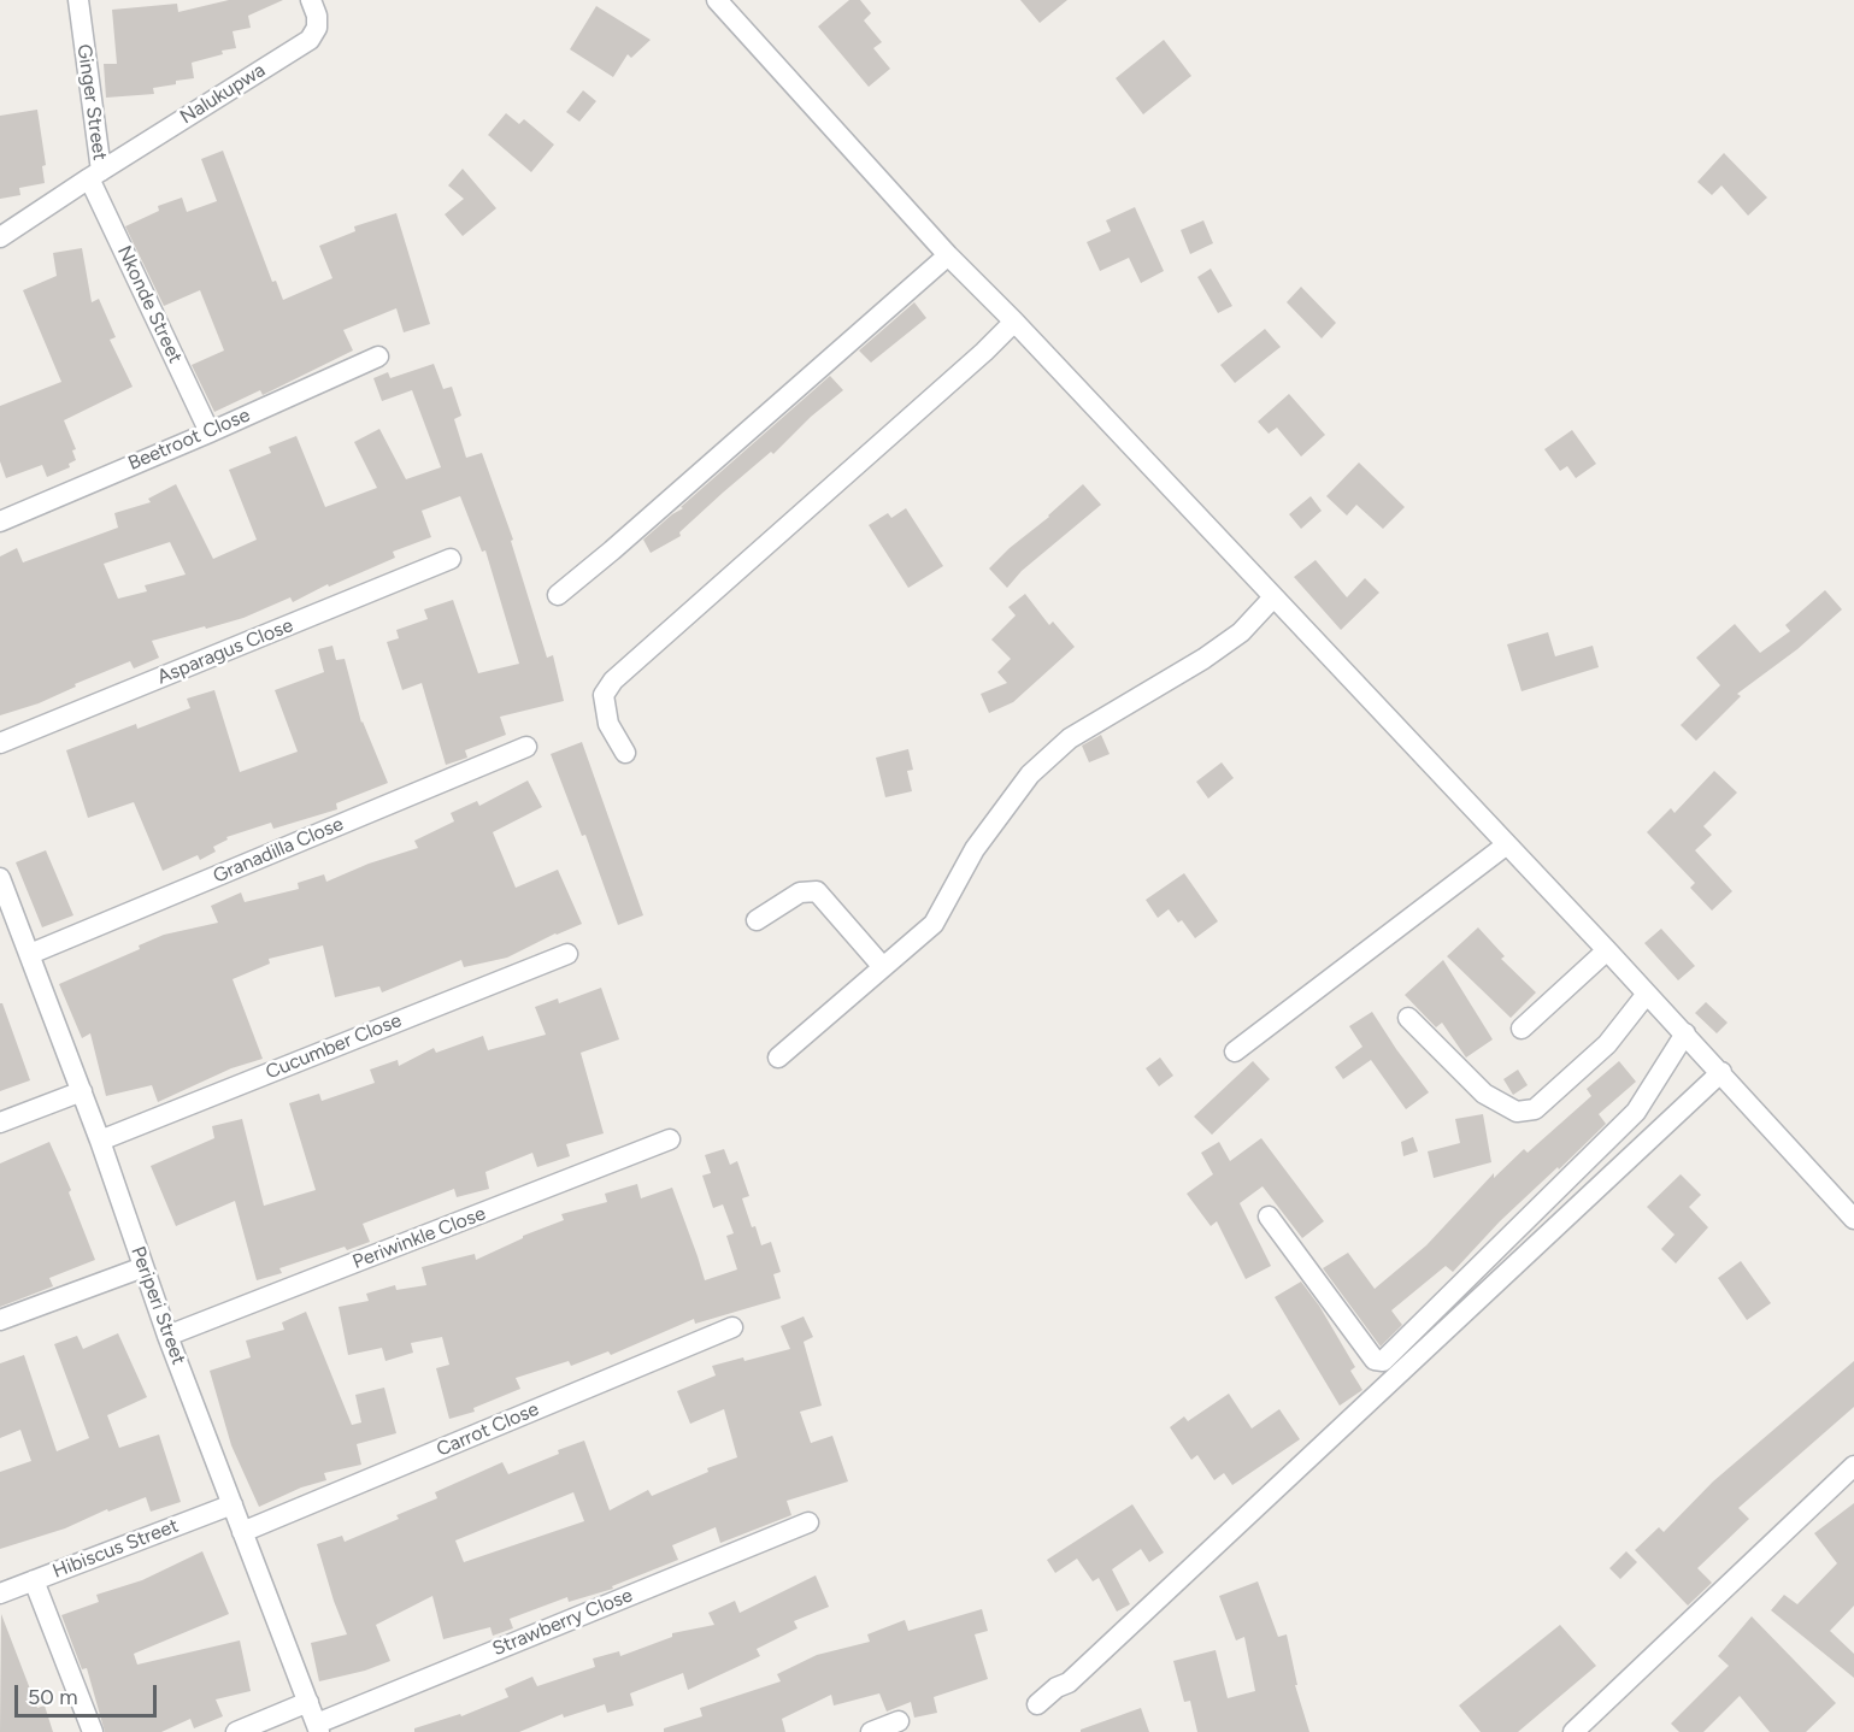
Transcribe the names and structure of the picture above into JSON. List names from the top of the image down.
{
  "streets": {
    "street": [
      "Nalukupwa",
      "Ginger Street",
      "Nkonde Street",
      "Beetroot Close",
      "Asparagus Close",
      "Granadilla Close",
      "Cucumber Close",
      "Periwinkle Close",
      "Periperi Street",
      "Carrot Close",
      "Hibiscus Street",
      "Strawberry Close"
    ]
  },
  "crossings": [
    ["Nalukupwa", "Ginger Street"],
    ["Nalukupwa", "Nkonde Street"],
    ["Ginger Street", "Nkonde Street"],
    ["Nkonde Street", "Beetroot Close"],
    ["Granadilla Close", "Periperi Street"],
    ["Cucumber Close", "Periperi Street"],
    ["Periwinkle Close", "Periperi Street"],
    ["Periperi Street", "Carrot Close"],
    ["Periperi Street", "Hibiscus Street"],
    ["Periperi Street", "Strawberry Close"]
  ],
  "scale_bar": "50 m"
}
